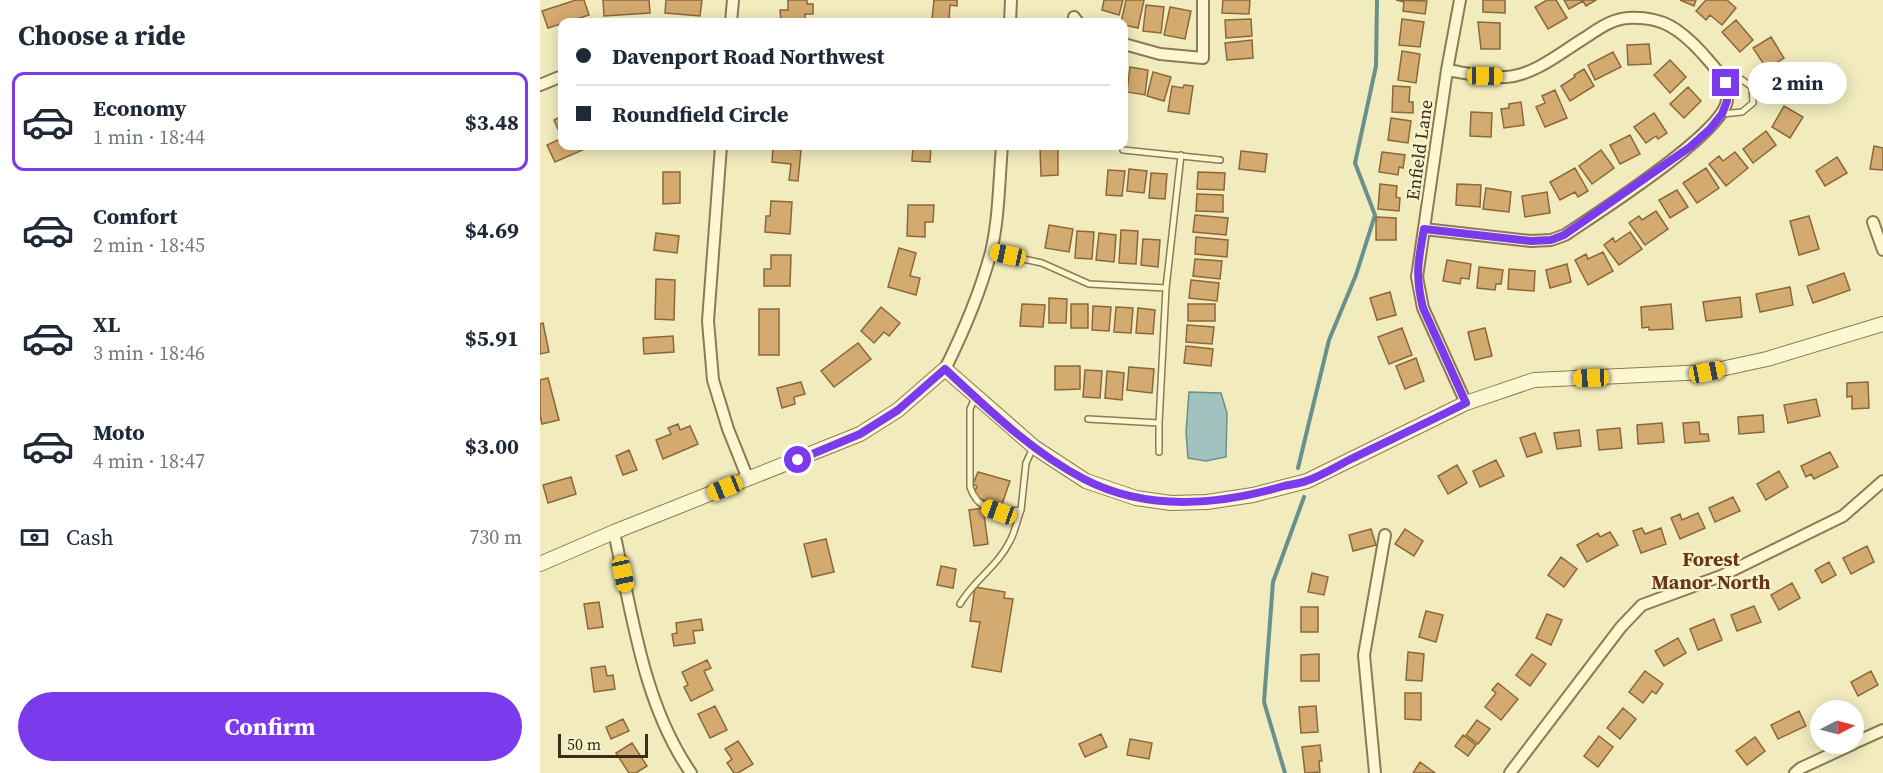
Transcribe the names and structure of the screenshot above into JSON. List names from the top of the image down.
{
  "streets": {
    "street": ["Enfield Lane"]
  },
  "districts": ["Forest Manor North"],
  "scale_bar": "50 m",
  "north": "right",
  "page": {
    "heading": "Choose a ride",
    "banner": ["Davenport Road Northwest", "Roundfield Circle"],
    "bubble": "2 min",
    "list": [
      {
        "name": "Economy",
        "note": "1 min · 18:44",
        "value": "$3.48"
      },
      {
        "name": "Comfort",
        "note": "2 min · 18:45",
        "value": "$4.69"
      },
      {
        "name": "XL",
        "note": "3 min · 18:46",
        "value": "$5.91"
      },
      {
        "name": "Moto",
        "note": "4 min · 18:47",
        "value": "$3.00"
      }
    ],
    "pay": ["Cash", "730 m"],
    "buttons": "Confirm",
    "scale": "50 m"
  }
}
